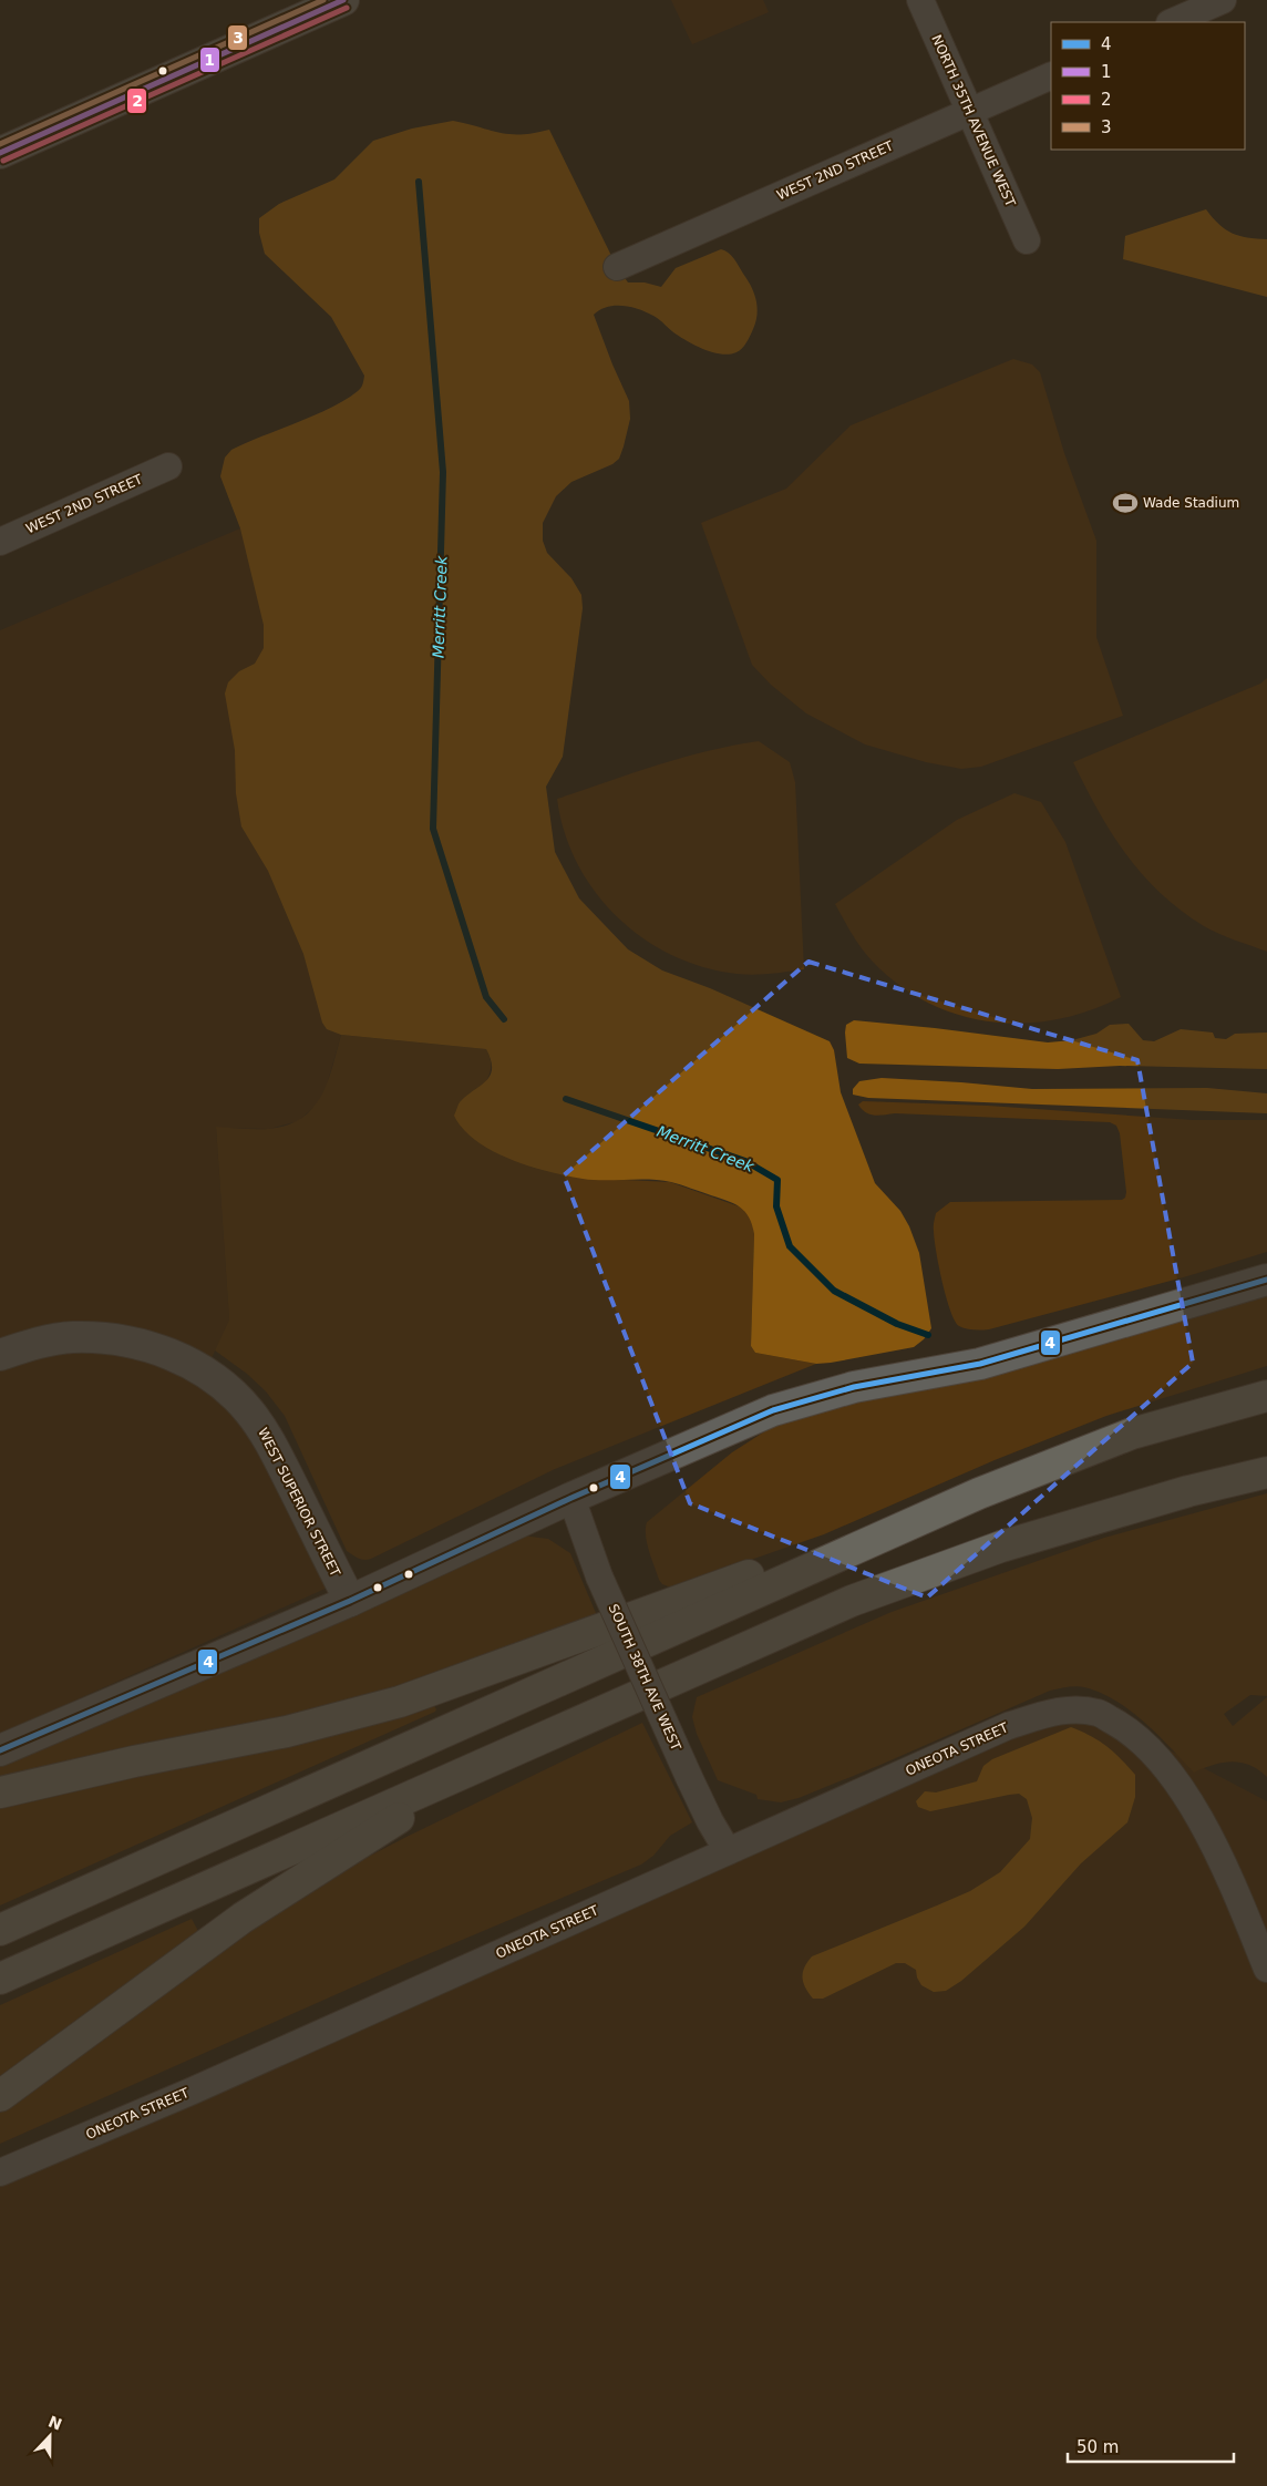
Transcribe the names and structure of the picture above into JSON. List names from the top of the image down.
{
  "streets": {
    "street": [
      "NORTH 35TH AVENUE WEST",
      "WEST 2ND STREET",
      "WEST SUPERIOR STREET",
      "SOUTH 38TH AVE WEST",
      "ONEOTA STREET"
    ]
  },
  "crossings": [
    ["NORTH 35TH AVENUE WEST", "WEST 2ND STREET"],
    ["SOUTH 38TH AVE WEST", "ONEOTA STREET"]
  ],
  "water": ["Merritt Creek"],
  "places": {
    "sports": ["Wade Stadium"]
  },
  "lines": [
    "transit line 1",
    "transit line 3",
    "transit line 2",
    "transit line 4"
  ],
  "legend": [
    "4",
    "1",
    "2",
    "3"
  ],
  "scale_bar": "50 m",
  "north": "top"
}
